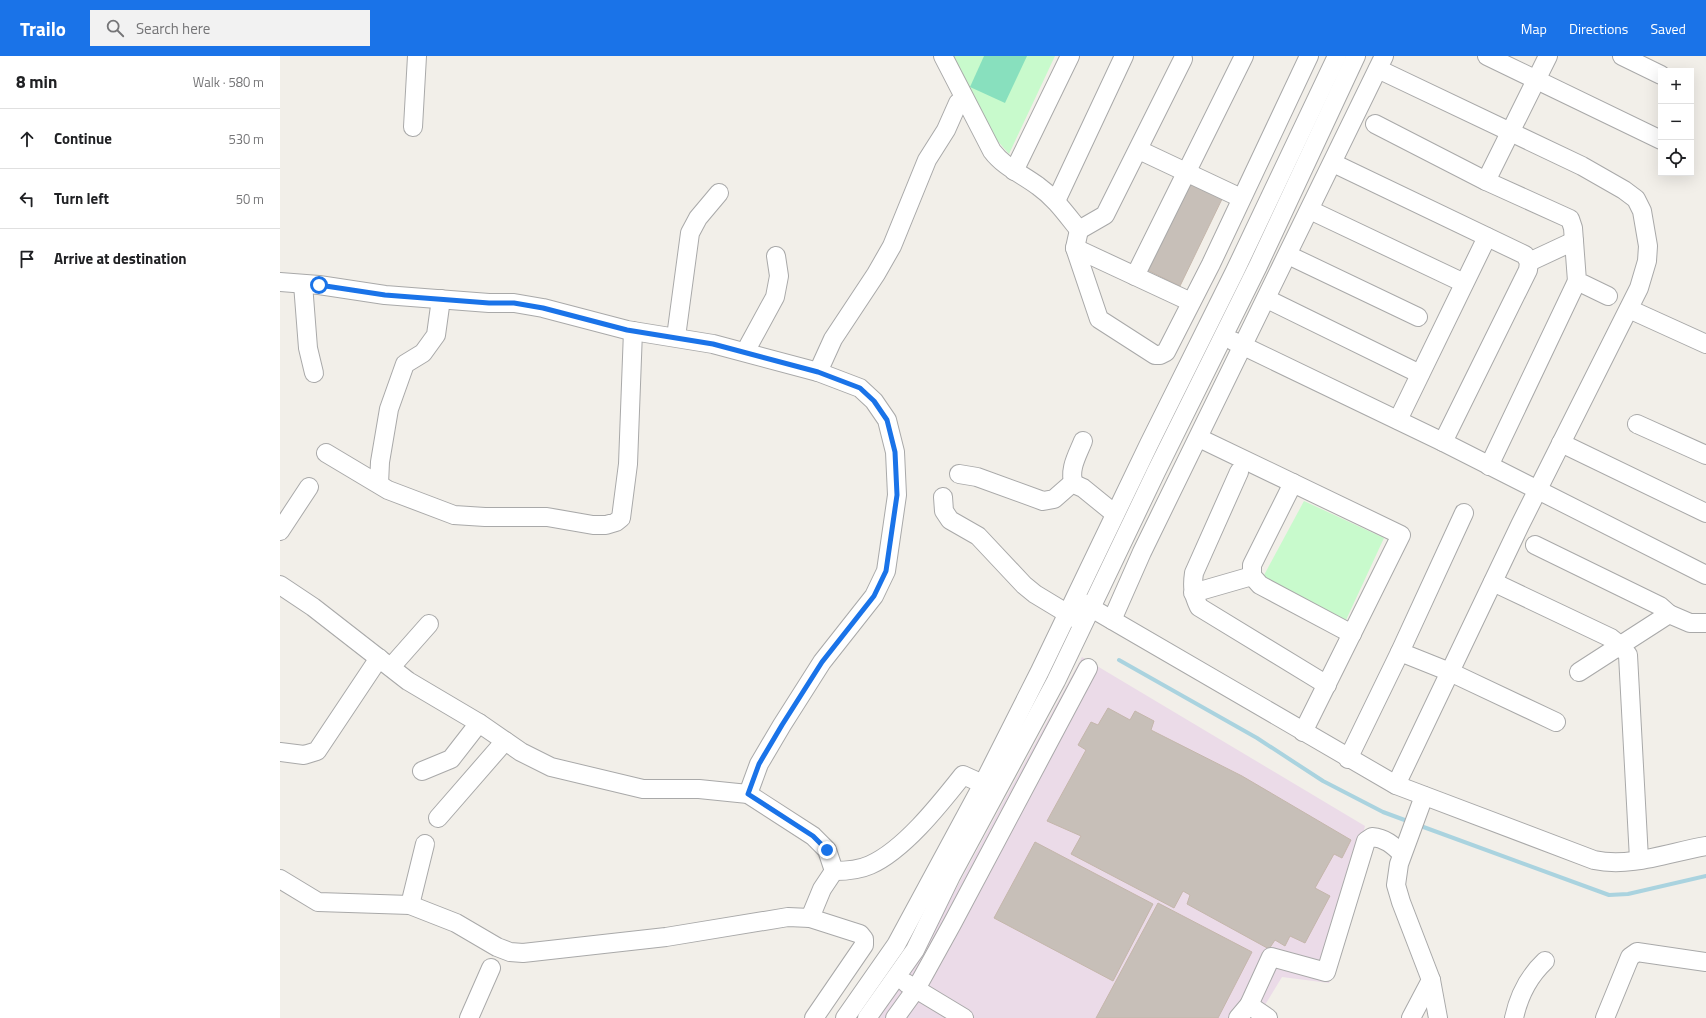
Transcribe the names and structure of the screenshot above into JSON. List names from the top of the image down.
{
  "page": {
    "header": "Trailo",
    "search": "Search here",
    "nav": ["Map", "Directions", "Saved"],
    "heading": ["8 min", "Walk · 580 m"],
    "map_buttons": ["+", "−"],
    "list": [
      ["Continue", "530 m"],
      ["Turn left", "50 m"],
      "Arrive at destination"
    ]
  }
}
